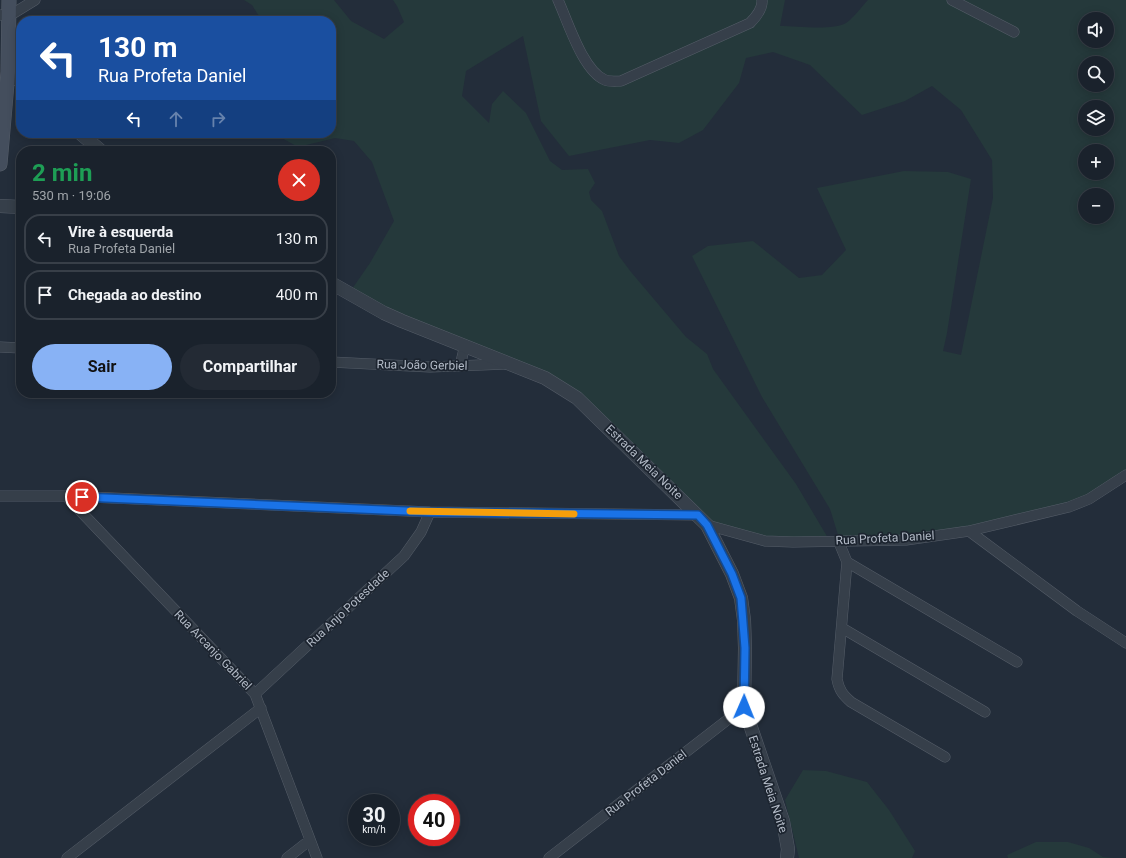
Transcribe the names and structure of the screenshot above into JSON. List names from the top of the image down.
{
  "streets": {
    "street": [
      "Rua João Gerbiel",
      "Estrada Meia Noite",
      "Rua Profeta Daniel",
      "Rua Anjo Potesdade",
      "Rua Arcanjo Gabriel"
    ]
  },
  "crossings": [
    ["Rua João Gerbiel", "Estrada Meia Noite"],
    ["Estrada Meia Noite", "Rua Profeta Daniel"],
    ["Rua Anjo Potesdade", "Rua Arcanjo Gabriel"]
  ],
  "page": {
    "map_buttons": ["+", "−"],
    "turn": ["130 m", "Rua Profeta Daniel"],
    "heading": ["2 min", "530 m · 19:06"],
    "list": [
      {
        "name": "Vire à esquerda",
        "note": "Rua Profeta Daniel",
        "value": "130 m"
      },
      {
        "name": "Chegada ao destino",
        "value": "400 m"
      }
    ],
    "buttons": ["Sair", "Compartilhar"],
    "speed": "30 km/h",
    "limit": "40"
  }
}
